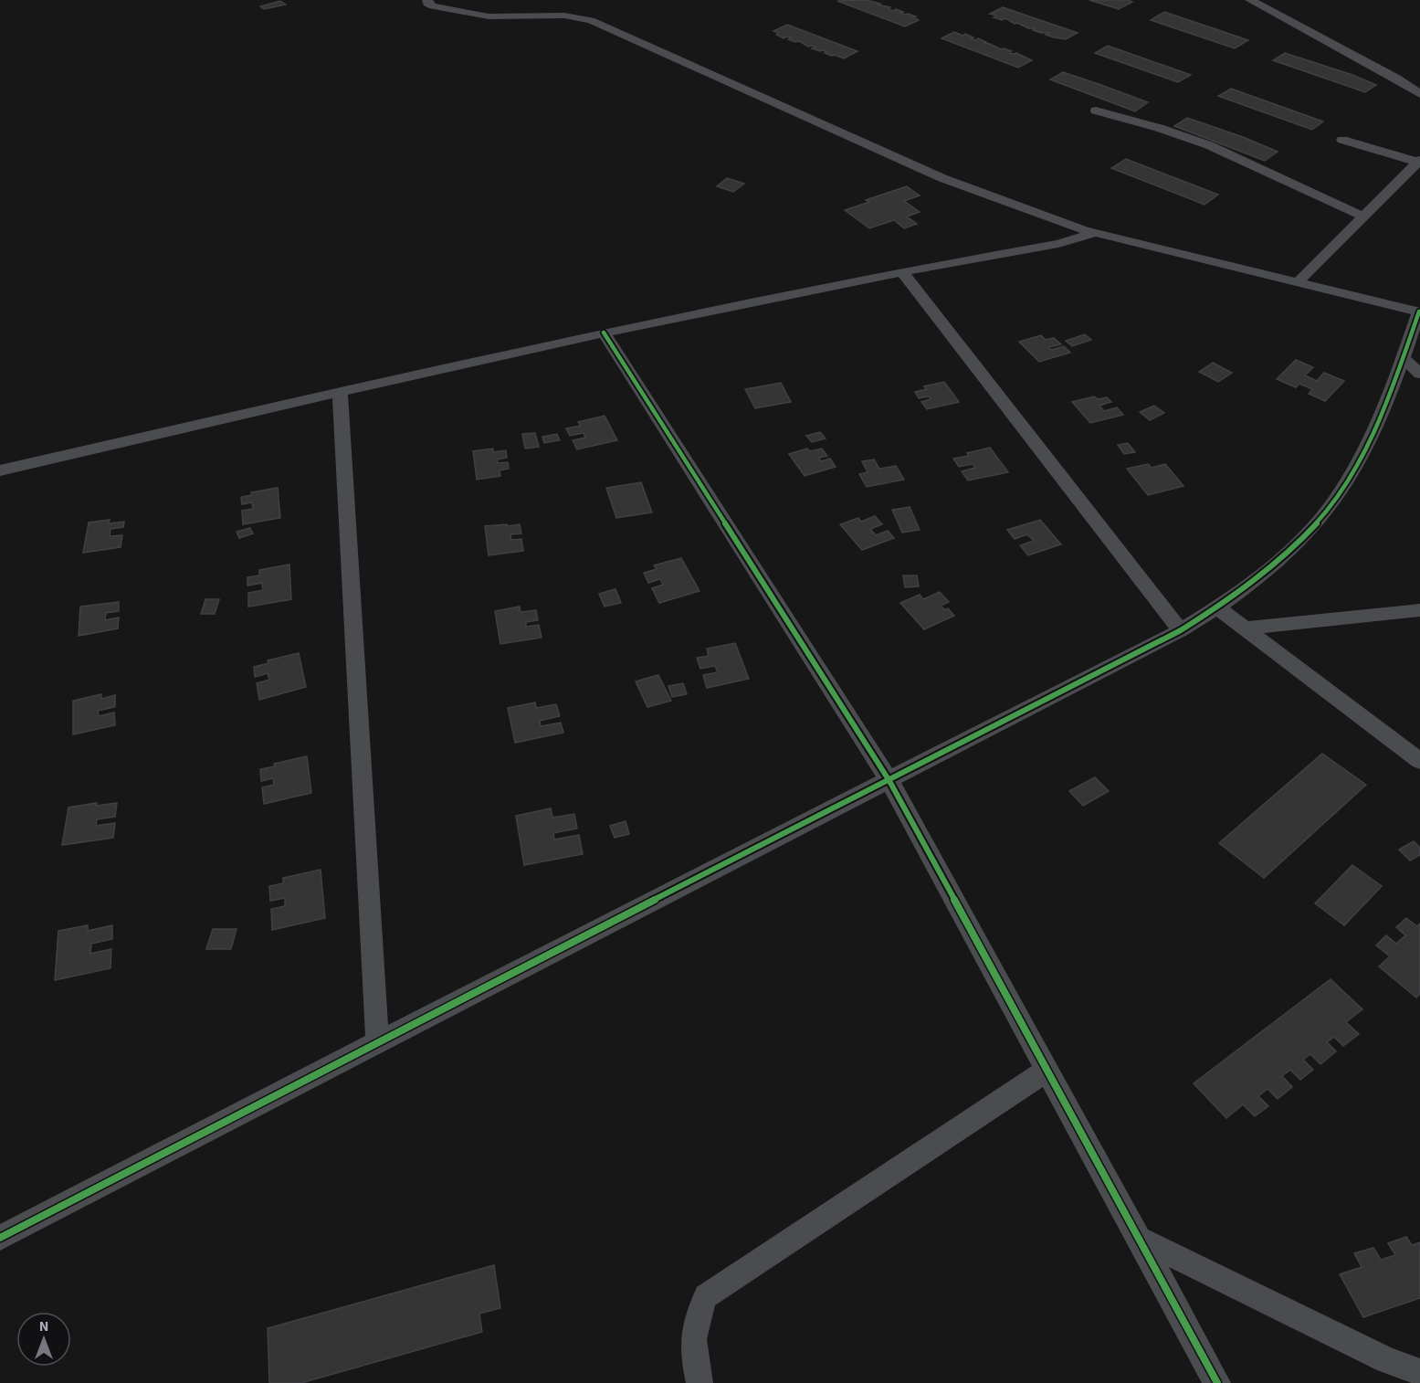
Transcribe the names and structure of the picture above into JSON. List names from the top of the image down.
{
  "north": "top"
}
